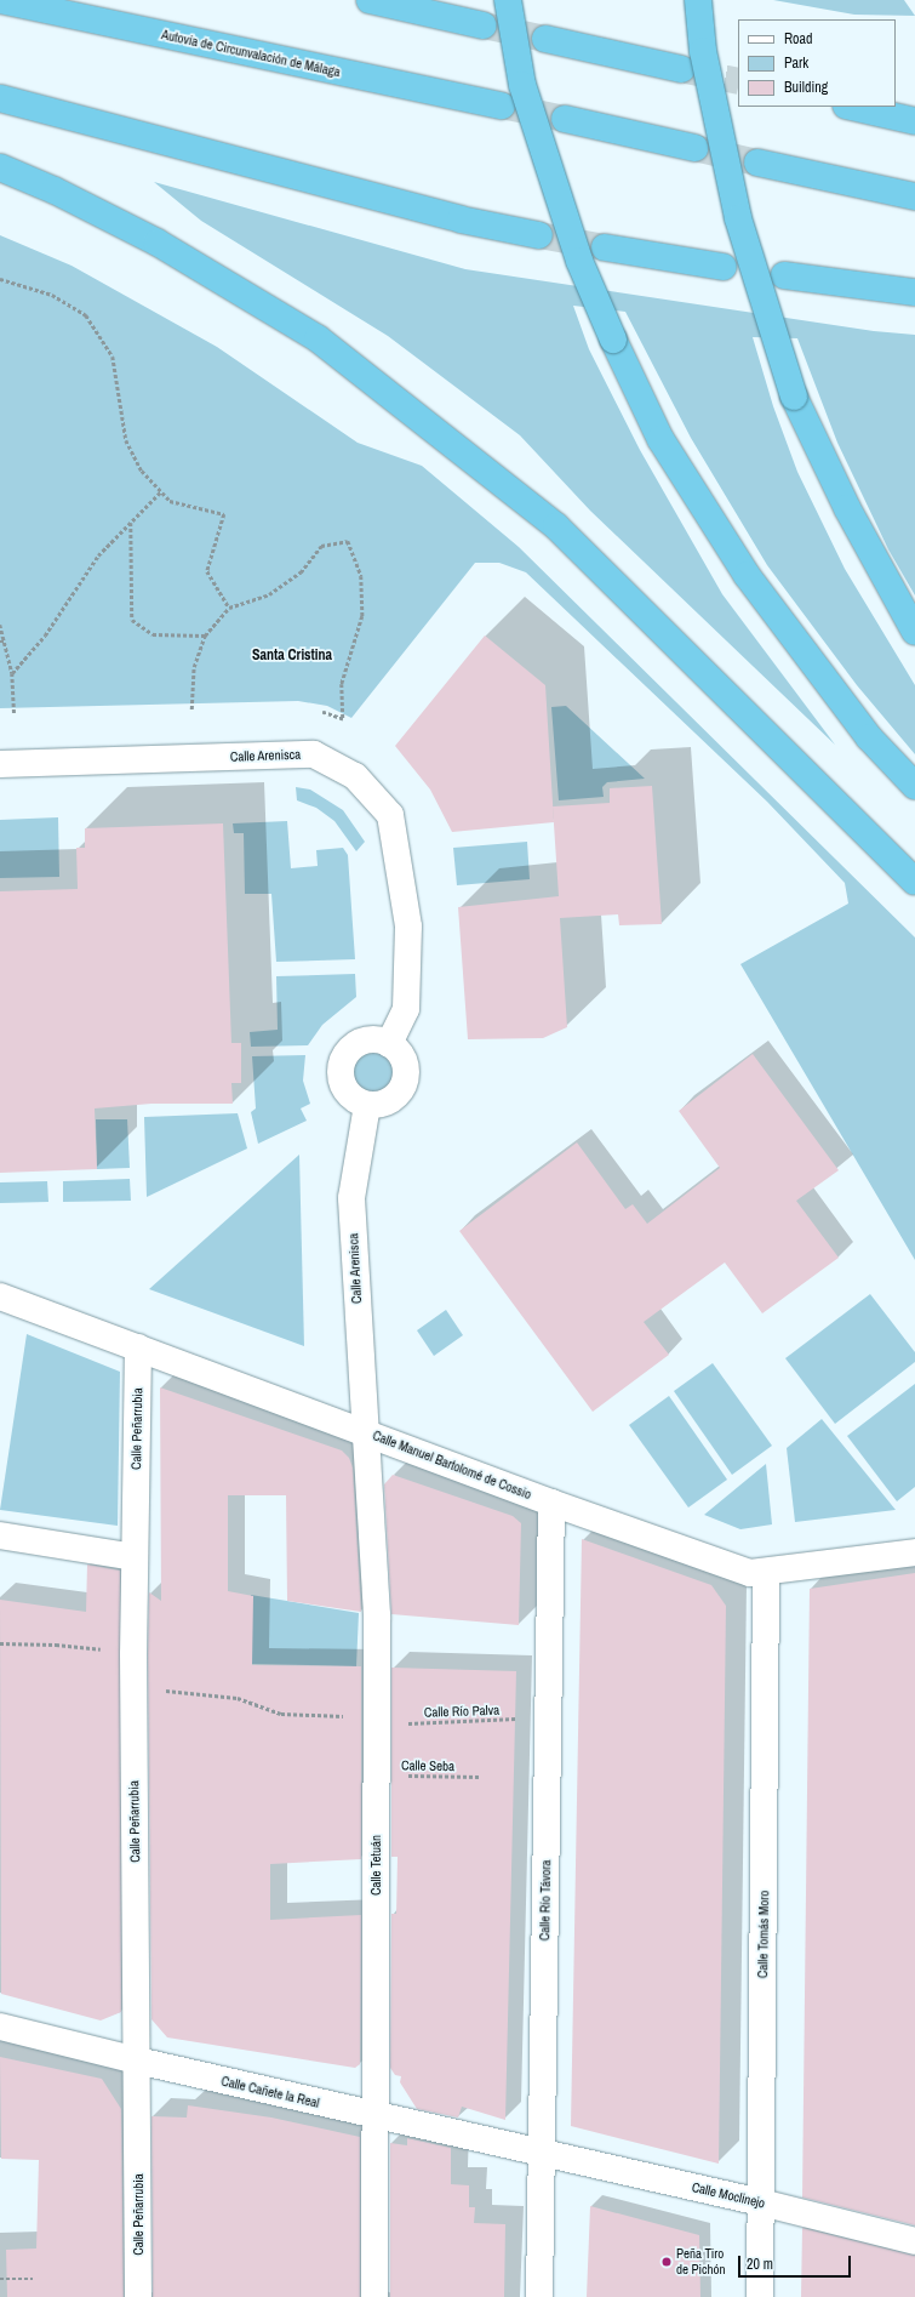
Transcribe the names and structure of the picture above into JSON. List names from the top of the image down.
{
  "streets": {
    "highway": ["Autovía de Circunvalación de Málaga"],
    "street": [
      "Calle Arenisca",
      "Calle Peñarrubia",
      "Calle Manuel Bartolomé de Cossio",
      "Calle Tetuán",
      "Calle Río Távora",
      "Calle Tomás Moro",
      "Calle Cañete la Real",
      "Calle Moclinejo"
    ],
    "path": ["Calle Río Palva", "Calle Seba"]
  },
  "crossings": [
    ["Calle Arenisca", "Calle Manuel Bartolomé de Cossio"],
    ["Calle Arenisca", "Calle Tetuán"],
    ["Calle Peñarrubia", "Calle Manuel Bartolomé de Cossio"],
    ["Calle Peñarrubia", "Calle Río Palva"],
    ["Calle Peñarrubia", "Calle Cañete la Real"],
    ["Calle Manuel Bartolomé de Cossio", "Calle Tetuán"],
    ["Calle Manuel Bartolomé de Cossio", "Calle Río Távora"],
    ["Calle Manuel Bartolomé de Cossio", "Calle Tomás Moro"],
    ["Calle Río Palva", "Calle Tetuán"],
    ["Calle Río Palva", "Calle Río Távora"],
    ["Calle Seba", "Calle Tetuán"],
    ["Calle Tetuán", "Calle Cañete la Real"],
    ["Calle Río Távora", "Calle Cañete la Real"],
    ["Calle Río Távora", "Calle Moclinejo"],
    ["Calle Tomás Moro", "Calle Moclinejo"],
    ["Calle Cañete la Real", "Calle Moclinejo"]
  ],
  "districts": ["Santa Cristina"],
  "places": ["Peña Tiro de Pichón"],
  "legend": ["Road", "Park", "Building"],
  "scale_bar": "20 m"
}
